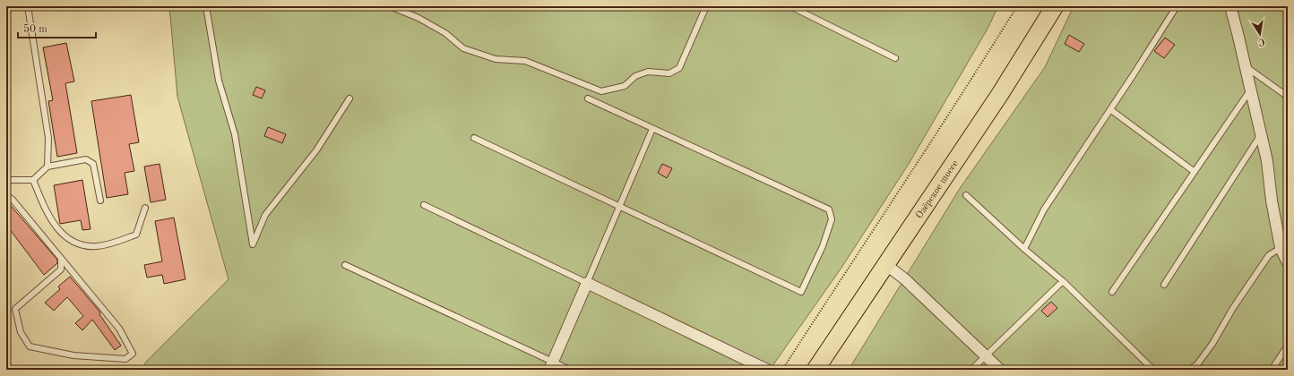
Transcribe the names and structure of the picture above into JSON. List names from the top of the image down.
{
  "streets": {
    "main road": ["Озёрское шоссе"]
  },
  "scale_bar": "50 m",
  "north": "bottom"
}
